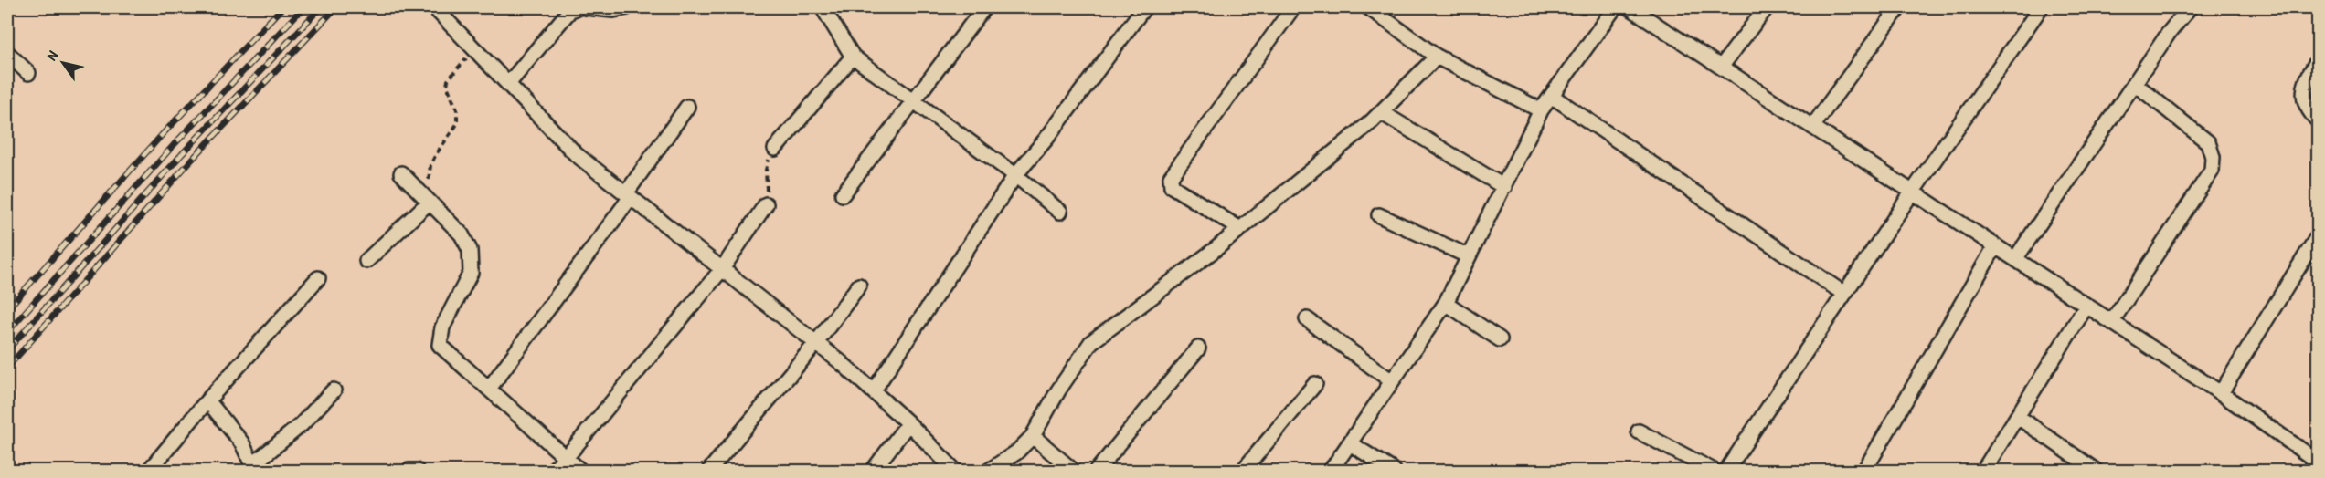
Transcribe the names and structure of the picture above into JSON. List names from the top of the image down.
{
  "north": "top left"
}
